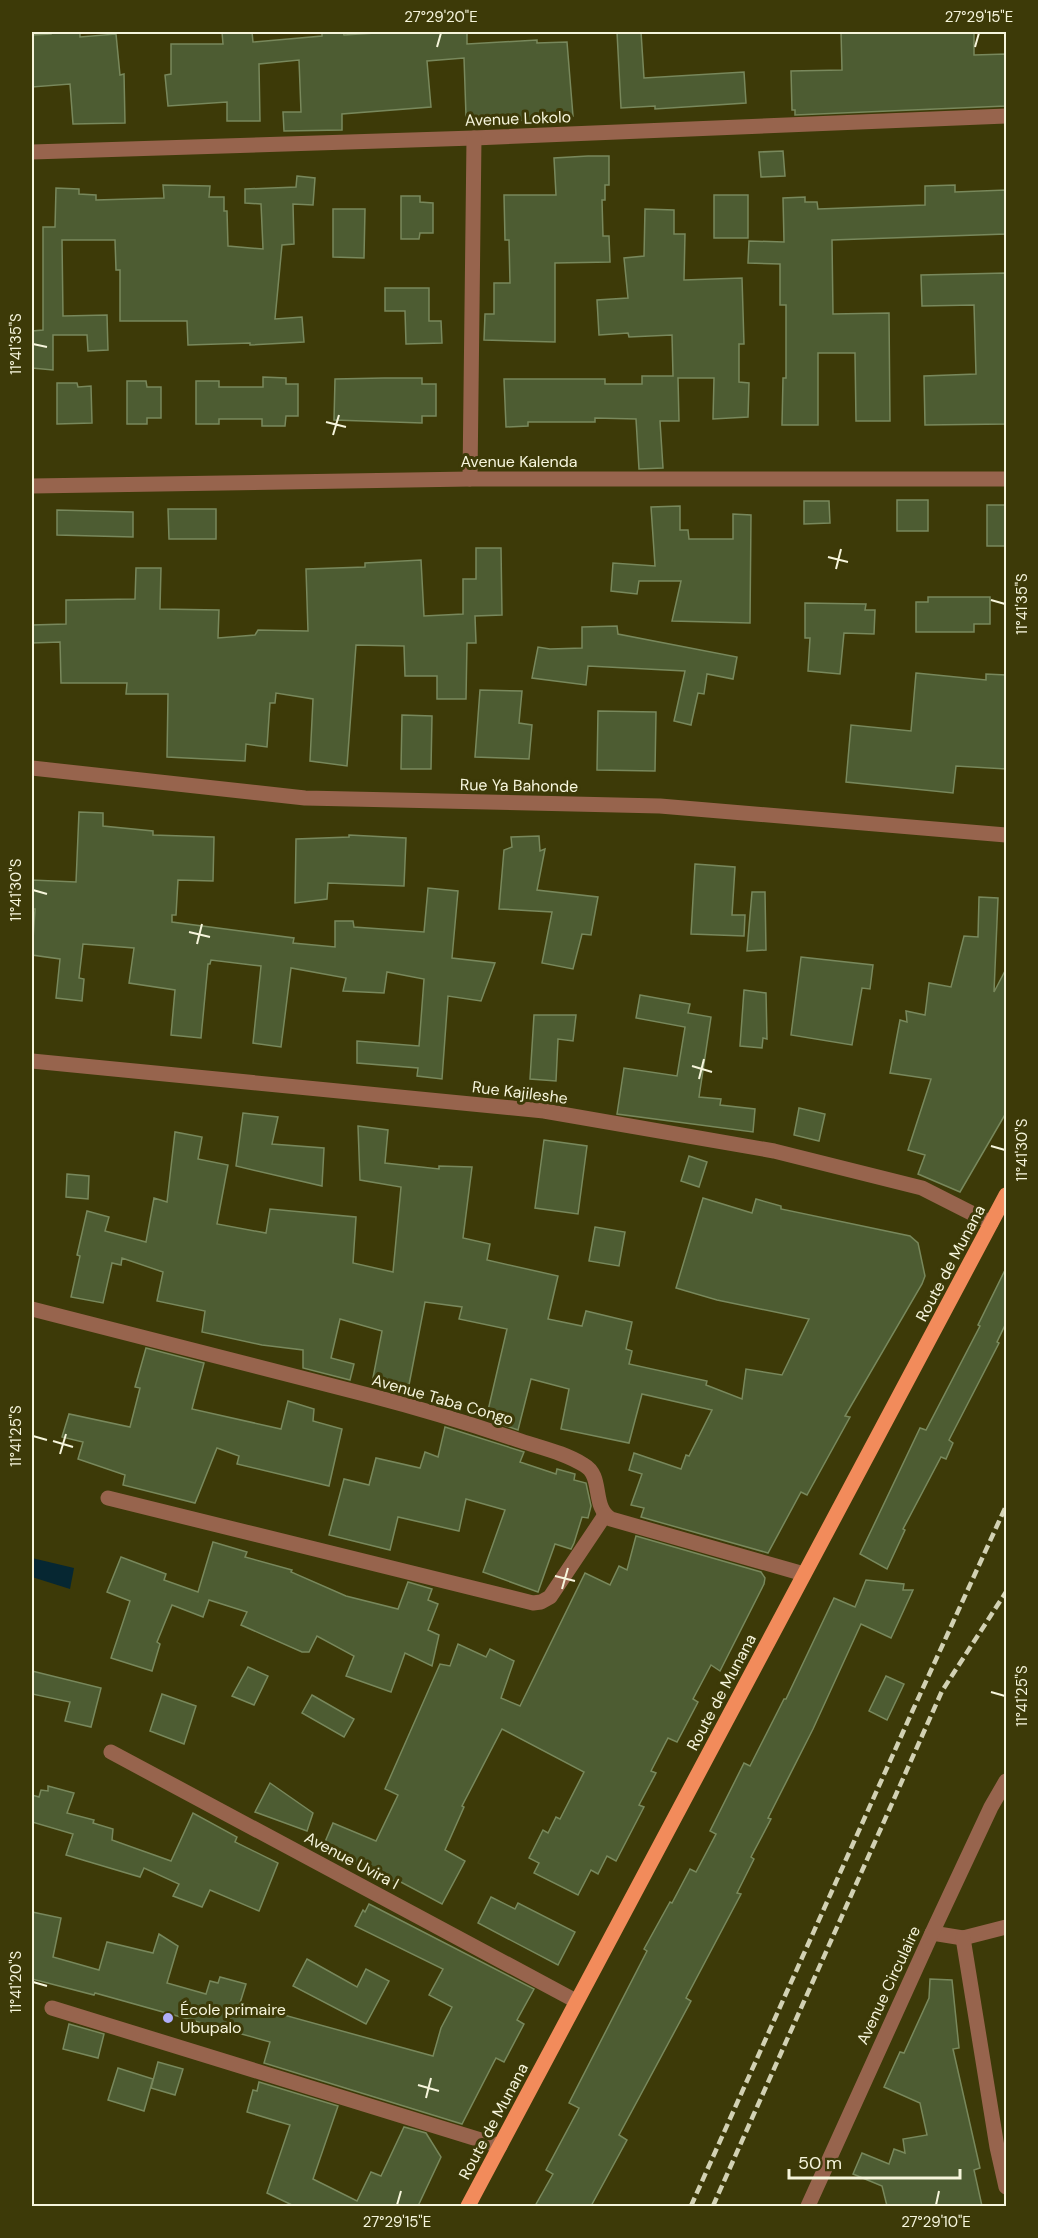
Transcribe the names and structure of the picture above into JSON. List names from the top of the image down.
{
  "streets": {
    "main road": ["Route de Munana"],
    "street": [
      "Avenue Lokolo",
      "Avenue Kalenda",
      "Rue Ya Bahonde",
      "Rue Kajileshe",
      "Avenue Taba Congo",
      "Avenue Uvira I",
      "Avenue Circulaire"
    ]
  },
  "crossings": [
    ["Rue Kajileshe", "Route de Munana"],
    ["Route de Munana", "Avenue Uvira I"]
  ],
  "places": ["École primaire Ubupalo"],
  "scale_bar": "50 m",
  "coordinates": [
    "27°29'20\"E",
    "27°29'15\"E",
    "11°41'35\"S",
    "11°41'30\"S",
    "11°41'25\"S",
    "11°41'20\"S",
    "27°29'10\"E"
  ]
}
